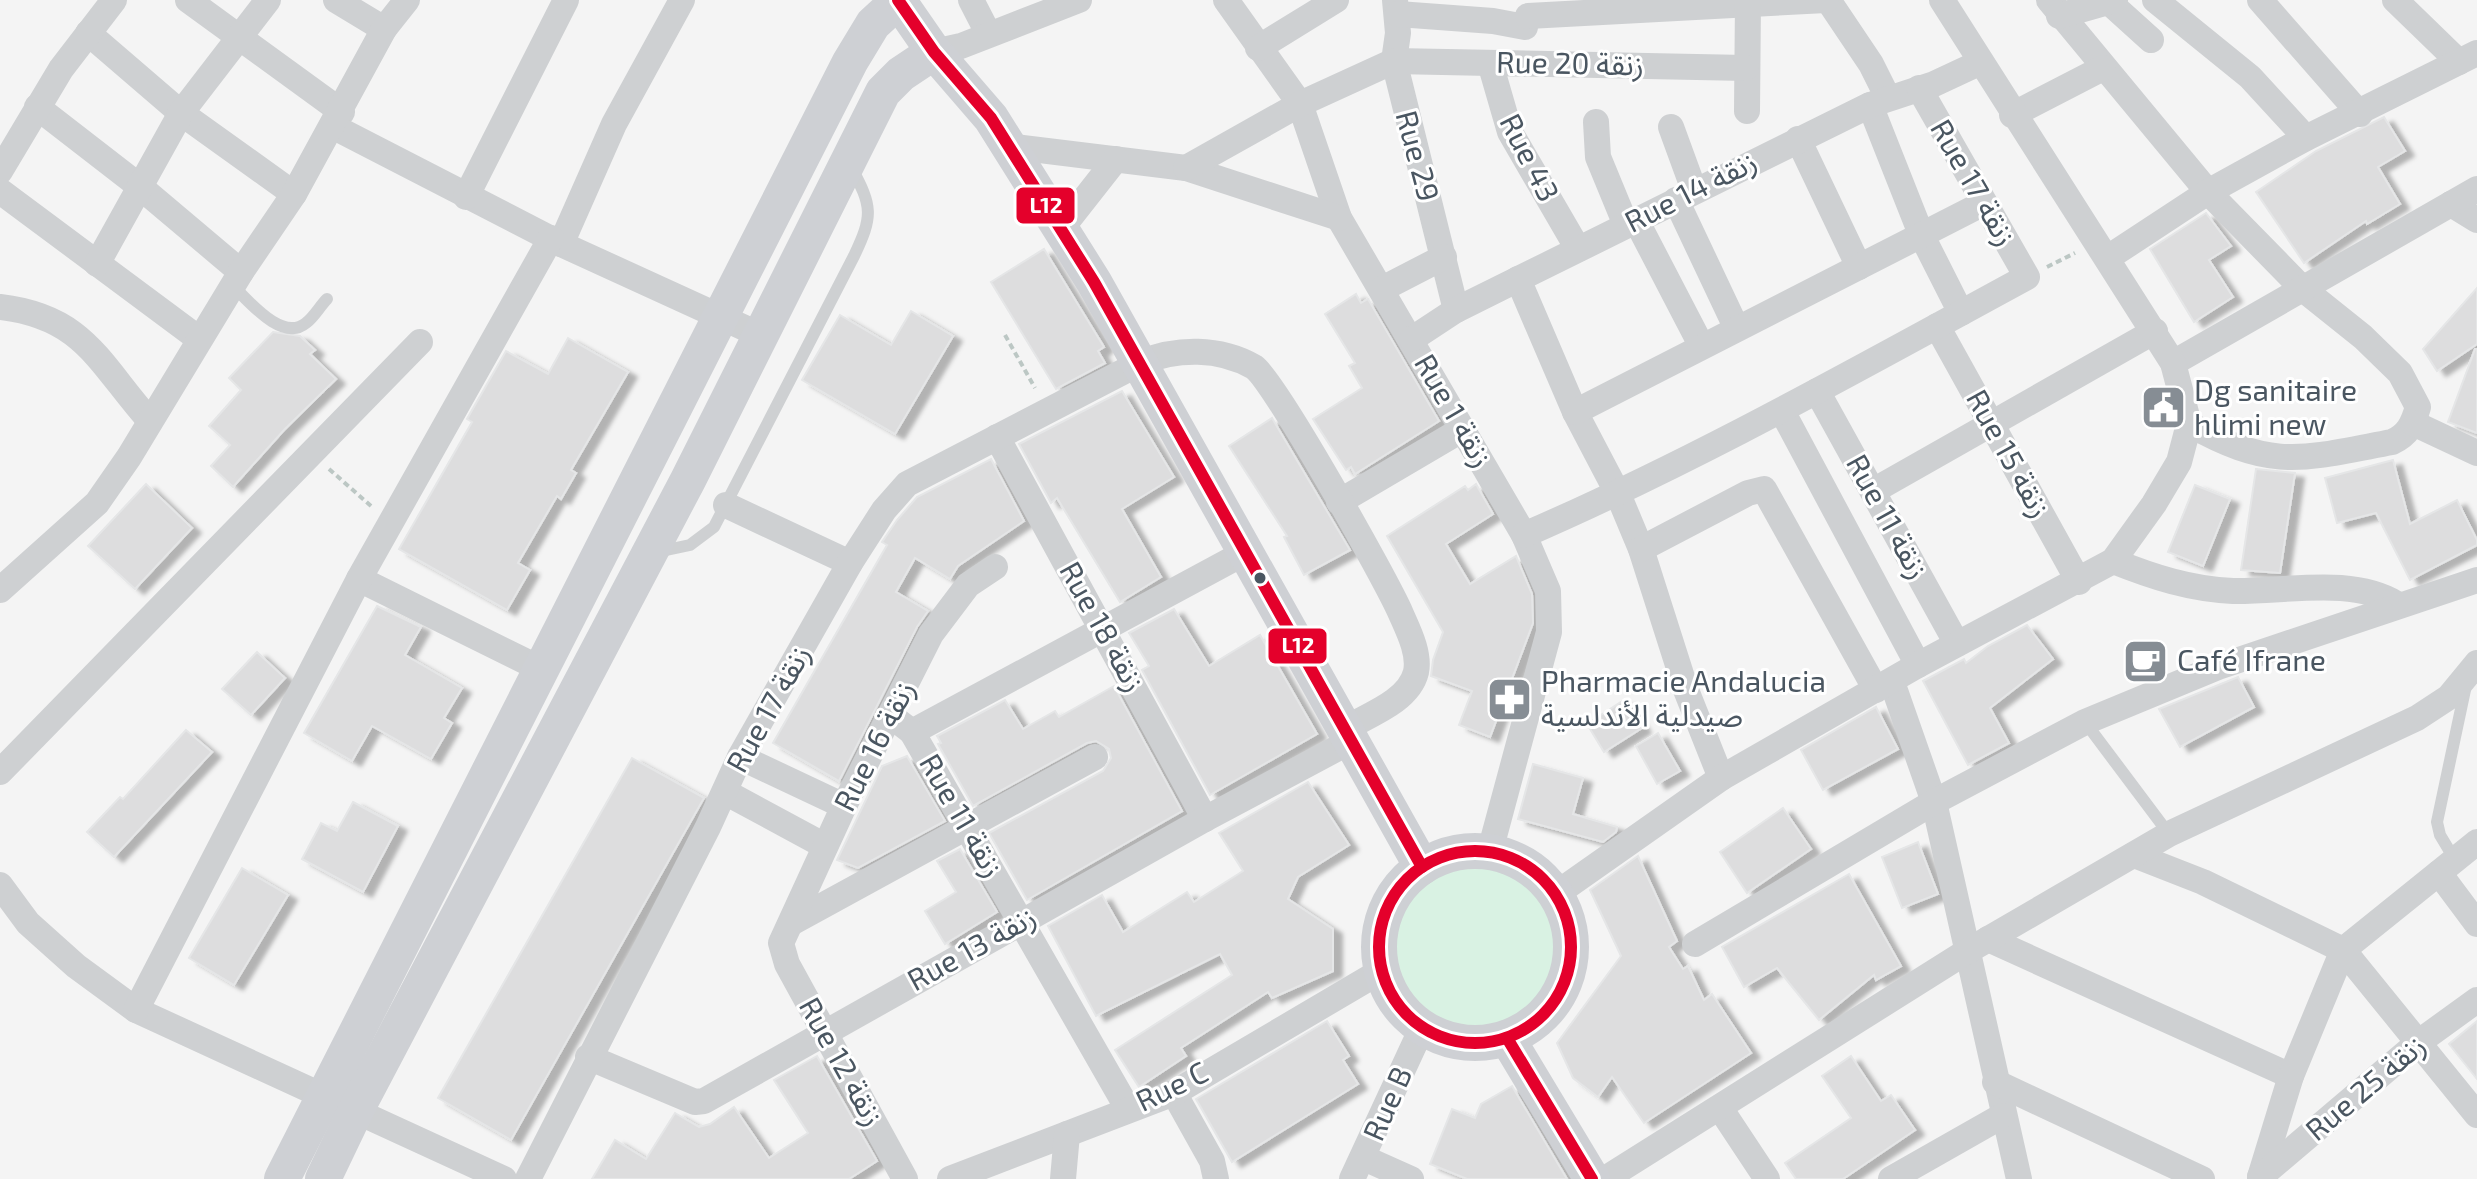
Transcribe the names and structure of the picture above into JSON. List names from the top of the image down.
{
  "streets": {
    "street": [
      "Rue 20 زنقة",
      "Rue 29",
      "Rue 43",
      "Rue 17 زنقة",
      "Rue 14 زنقة",
      "Rue 1 زنقة",
      "Rue 15 زنقة",
      "Rue 11 زنقة",
      "Rue 18 زنقة",
      "Rue 16 زنقة",
      "Rue 13 زنقة",
      "Rue 12 زنقة",
      "Rue C",
      "Rue 25 زنقة",
      "Rue B"
    ]
  },
  "crossings": [
    ["Rue 20 زنقة", "Rue 29"],
    ["Rue 20 زنقة", "Rue 43"],
    ["Rue 29", "Rue 14 زنقة"],
    ["Rue 43", "Rue 14 زنقة"],
    ["Rue 17 زنقة", "Rue 14 زنقة"],
    ["Rue 17 زنقة", "Rue 18 زنقة"],
    ["Rue 17 زنقة", "Rue 13 زنقة"],
    ["Rue 14 زنقة", "Rue 1 زنقة"],
    ["Rue 1 زنقة", "Rue C"],
    ["Rue 1 زنقة", "Rue B"],
    ["Rue 11 زنقة", "Rue 13 زنقة"],
    ["Rue 11 زنقة", "Rue C"],
    ["Rue 18 زنقة", "Rue 13 زنقة"],
    ["Rue 16 زنقة", "Rue 12 زنقة"],
    ["Rue 13 زنقة", "Rue 12 زنقة"],
    ["Rue C", "Rue B"]
  ],
  "places": {
    "public building": ["Dg sanitaire hlimi new"],
    "cafe": ["Café Ifrane"],
    "pharmacy": ["Pharmacie Andalucia صيدلية الأندلسية"]
  },
  "lines": ["transit line L12"]
}
